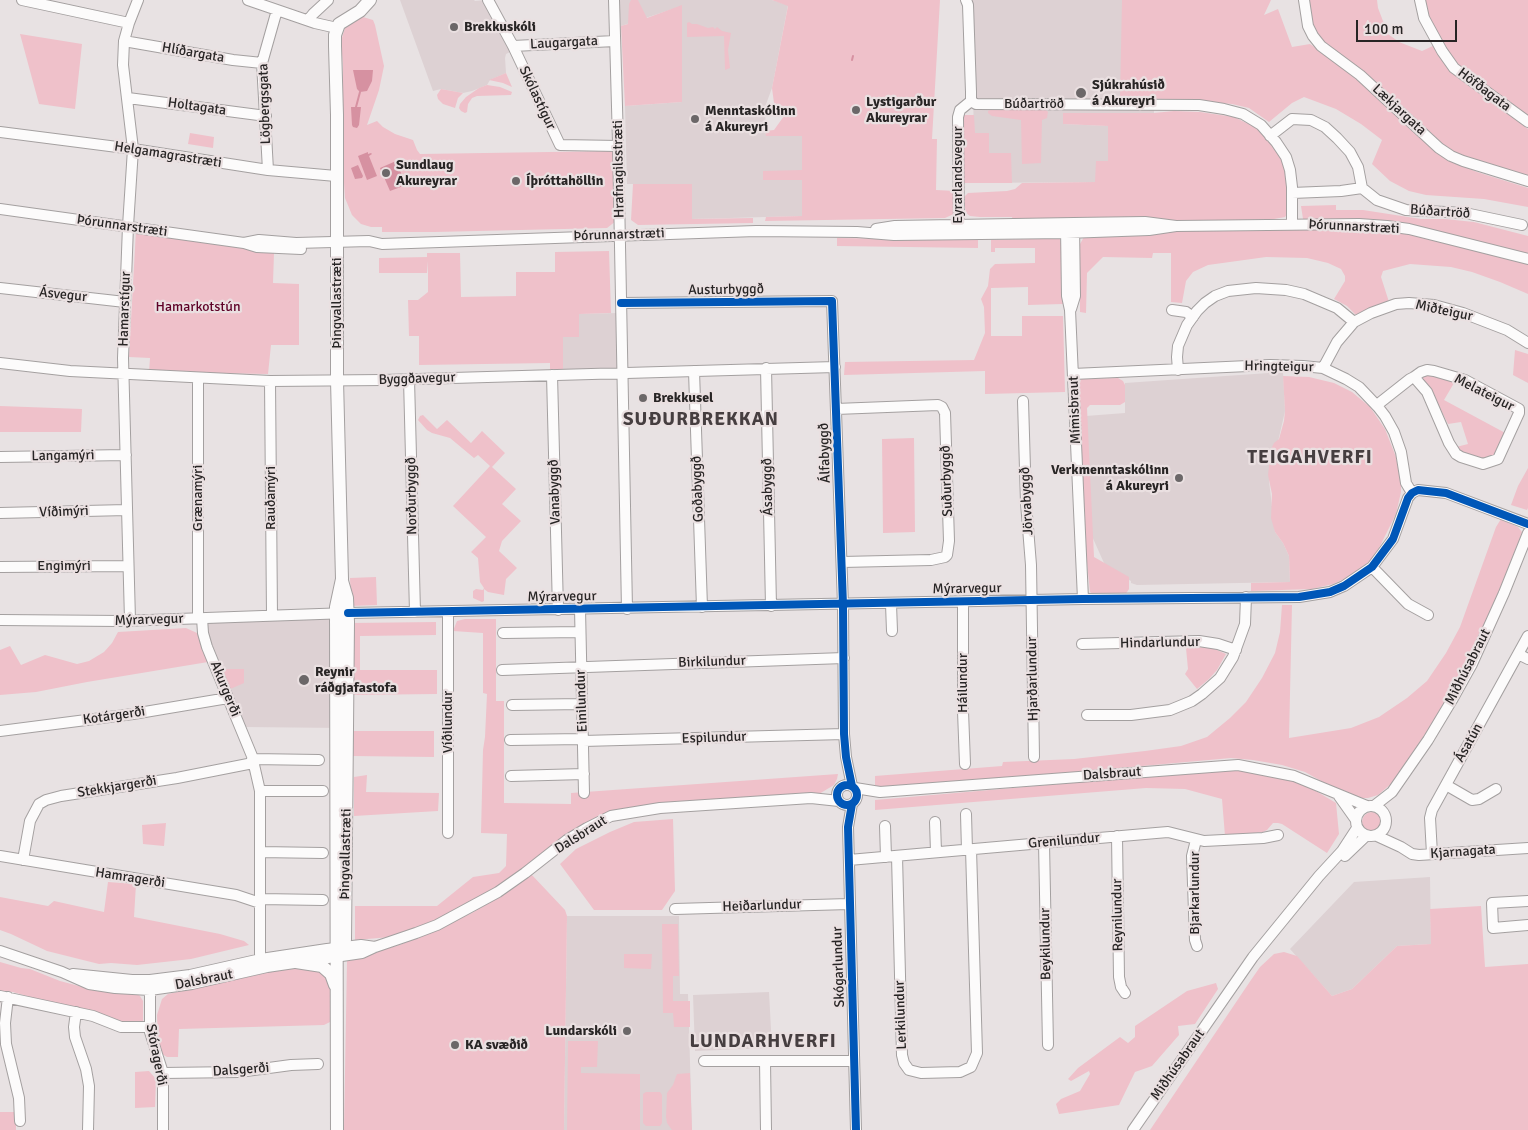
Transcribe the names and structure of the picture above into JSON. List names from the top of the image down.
{
  "streets": {
    "main road": ["Þingvallastræti"],
    "street": [
      "Laugargata",
      "Hlíðargata",
      "Höfðagata",
      "Skólastígur",
      "Lögbergsgata",
      "Búðartröð",
      "Holtagata",
      "Lækjargata",
      "Helgamagrastræti",
      "Hrafnagilsstræti",
      "Eyrarlandsvegur",
      "Þórunnarstræti",
      "Austurbyggð",
      "Ásvegur",
      "Hamarstígur",
      "Miðteigur",
      "Hringteigur",
      "Byggðavegur",
      "Melateigur",
      "Mímisbraut",
      "Álfabyggð",
      "Langamýri",
      "Suðurbyggð",
      "Ásabyggð",
      "Goðabyggð",
      "Vanabyggð",
      "Norðurbyggð",
      "Grænamýri",
      "Rauðamýri",
      "Jörvabyggð",
      "Víðimýri",
      "Engimýri",
      "Mýrarvegur",
      "Hindarlundur",
      "Birkilundur",
      "Miðhúsabraut",
      "Hjarðarlundur",
      "Háilundur",
      "Akurgerði",
      "Einilundur",
      "Kotárgerði",
      "Víðilundur",
      "Espilundur",
      "Ásatún",
      "Dalsbraut",
      "Stekkjargerði",
      "Grenilundur",
      "Kjarnagata",
      "Hamragerði",
      "Bjarkarlundur",
      "Heiðarlundur",
      "Reynilundur",
      "Beykilundur",
      "Skógarlundur",
      "Lerkilundur",
      "Stóragerði",
      "Dalsgerði"
    ]
  },
  "crossings": [
    ["Laugargata", "Skólastígur"],
    ["Laugargata", "Hrafnagilsstræti"],
    ["Hlíðargata", "Lögbergsgata"],
    ["Hlíðargata", "Hamarstígur"],
    ["Skólastígur", "Hrafnagilsstræti"],
    ["Lögbergsgata", "Holtagata"],
    ["Lögbergsgata", "Helgamagrastræti"],
    ["Búðartröð", "Eyrarlandsvegur"],
    ["Búðartröð", "Þórunnarstræti"],
    ["Holtagata", "Hamarstígur"],
    ["Helgamagrastræti", "Þingvallastræti"],
    ["Helgamagrastræti", "Hamarstígur"],
    ["Hrafnagilsstræti", "Þórunnarstræti"],
    ["Hrafnagilsstræti", "Austurbyggð"],
    ["Hrafnagilsstræti", "Byggðavegur"],
    ["Hrafnagilsstræti", "Mýrarvegur"],
    ["Eyrarlandsvegur", "Þórunnarstræti"],
    ["Þórunnarstræti", "Þingvallastræti"],
    ["Þórunnarstræti", "Hamarstígur"],
    ["Þórunnarstræti", "Mímisbraut"],
    ["Austurbyggð", "Álfabyggð"],
    ["Ásvegur", "Hamarstígur"],
    ["Þingvallastræti", "Byggðavegur"],
    ["Þingvallastræti", "Mýrarvegur"],
    ["Þingvallastræti", "Dalsbraut"],
    ["Hamarstígur", "Byggðavegur"],
    ["Hamarstígur", "Langamýri"],
    ["Hamarstígur", "Víðimýri"],
    ["Hamarstígur", "Engimýri"],
    ["Hamarstígur", "Mýrarvegur"],
    ["Miðteigur", "Hringteigur"],
    ["Hringteigur", "Melateigur"],
    ["Hringteigur", "Mímisbraut"],
    ["Hringteigur", "Mýrarvegur"],
    ["Byggðavegur", "Álfabyggð"],
    ["Byggðavegur", "Ásabyggð"],
    ["Byggðavegur", "Goðabyggð"],
    ["Byggðavegur", "Vanabyggð"],
    ["Byggðavegur", "Norðurbyggð"],
    ["Byggðavegur", "Grænamýri"],
    ["Byggðavegur", "Rauðamýri"],
    ["Mímisbraut", "Mýrarvegur"],
    ["Álfabyggð", "Suðurbyggð"],
    ["Álfabyggð", "Mýrarvegur"],
    ["Ásabyggð", "Mýrarvegur"],
    ["Goðabyggð", "Mýrarvegur"],
    ["Vanabyggð", "Mýrarvegur"],
    ["Norðurbyggð", "Mýrarvegur"],
    ["Grænamýri", "Mýrarvegur"],
    ["Grænamýri", "Akurgerði"],
    ["Rauðamýri", "Mýrarvegur"],
    ["Jörvabyggð", "Mýrarvegur"],
    ["Jörvabyggð", "Hjarðarlundur"],
    ["Mýrarvegur", "Hjarðarlundur"],
    ["Mýrarvegur", "Háilundur"],
    ["Mýrarvegur", "Akurgerði"],
    ["Mýrarvegur", "Einilundur"],
    ["Mýrarvegur", "Víðilundur"],
    ["Birkilundur", "Einilundur"],
    ["Miðhúsabraut", "Dalsbraut"],
    ["Miðhúsabraut", "Kjarnagata"],
    ["Akurgerði", "Kotárgerði"],
    ["Akurgerði", "Dalsbraut"],
    ["Akurgerði", "Stekkjargerði"],
    ["Akurgerði", "Hamragerði"],
    ["Einilundur", "Espilundur"],
    ["Ásatún", "Kjarnagata"],
    ["Dalsbraut", "Kjarnagata"],
    ["Dalsbraut", "Skógarlundur"],
    ["Dalsbraut", "Stóragerði"],
    ["Stekkjargerði", "Hamragerði"],
    ["Grenilundur", "Bjarkarlundur"],
    ["Grenilundur", "Reynilundur"],
    ["Grenilundur", "Beykilundur"],
    ["Grenilundur", "Skógarlundur"],
    ["Grenilundur", "Lerkilundur"],
    ["Heiðarlundur", "Skógarlundur"],
    ["Stóragerði", "Dalsgerði"]
  ],
  "districts": ["SUÐURBREKKAN", "TEIGAHVERFI", "LUNDARHVERFI"],
  "parks": ["Hamarkotstún"],
  "places": [
    "Brekkuskóli",
    "Sjúkrahúsið á Akureyri",
    "Lystigarður Akureyrar",
    "Menntaskólinn á Akureyri",
    "Sundlaug Akureyrar",
    "Íþróttahöllin",
    "Brekkusel",
    "Verkmenntaskólinn á Akureyri",
    "Reynir ráðgjafastofa",
    "Lundarskóli",
    "KA svæðið"
  ],
  "scale_bar": "100 m"
}
